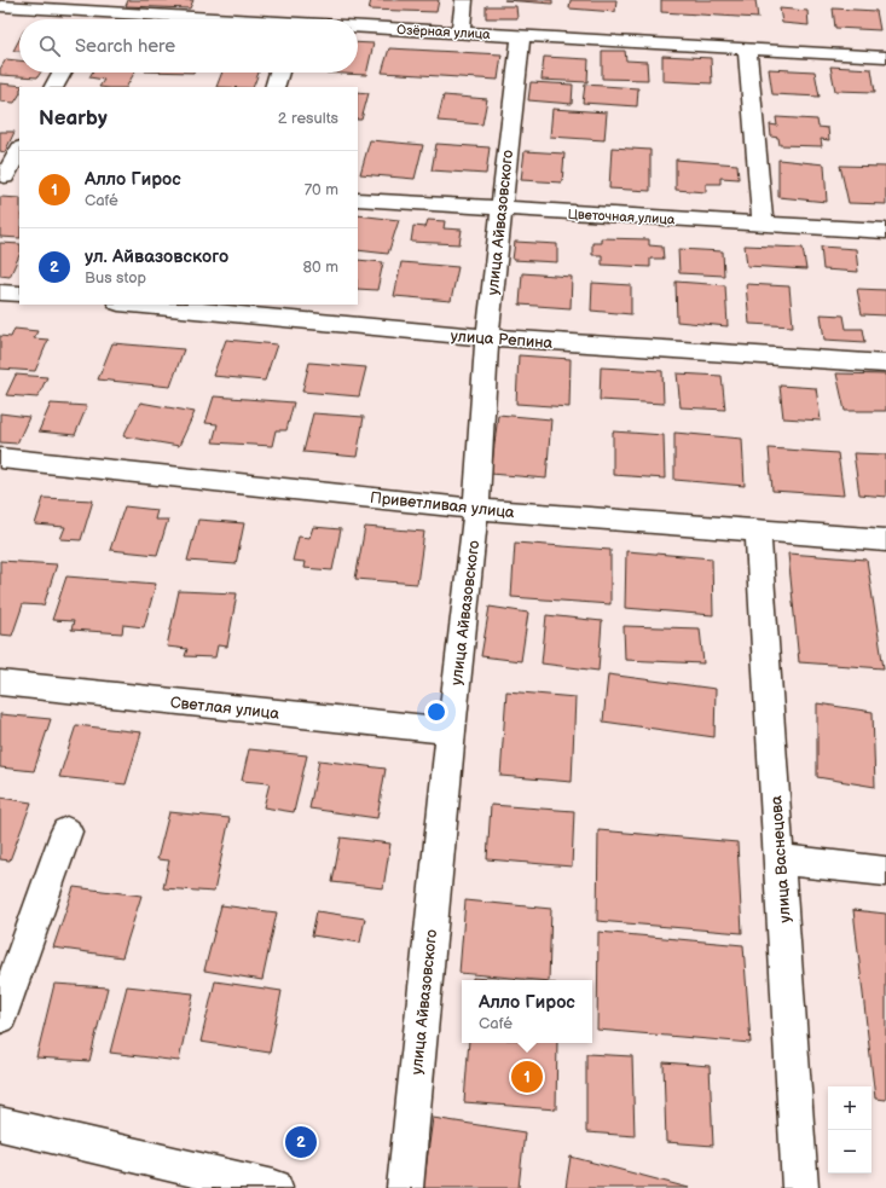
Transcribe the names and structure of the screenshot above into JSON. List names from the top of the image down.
{
  "streets": {
    "street": [
      "Озёрная улица",
      "Цветочная улица",
      "улица Айвазовского",
      "улица Репина",
      "Приветливая улица",
      "Светлая улица",
      "улица Васнецова"
    ]
  },
  "crossings": [
    ["Озёрная улица", "улица Айвазовского"],
    ["Цветочная улица", "улица Айвазовского"],
    ["улица Айвазовского", "улица Репина"],
    ["улица Айвазовского", "Приветливая улица"],
    ["улица Айвазовского", "Светлая улица"],
    ["Приветливая улица", "улица Васнецова"]
  ],
  "page": {
    "search": "Search here",
    "heading": ["Nearby", "2 results"],
    "list": [
      {
        "mark": "1",
        "name": "Алло Гирос",
        "note": "Café",
        "value": "70 m"
      },
      {
        "mark": "2",
        "name": "ул. Айвазовского",
        "note": "Bus stop",
        "value": "80 m"
      }
    ],
    "popup": ["Алло Гирос", "Café"],
    "pins": ["1", "2"],
    "map_buttons": ["+", "−"]
  }
}
